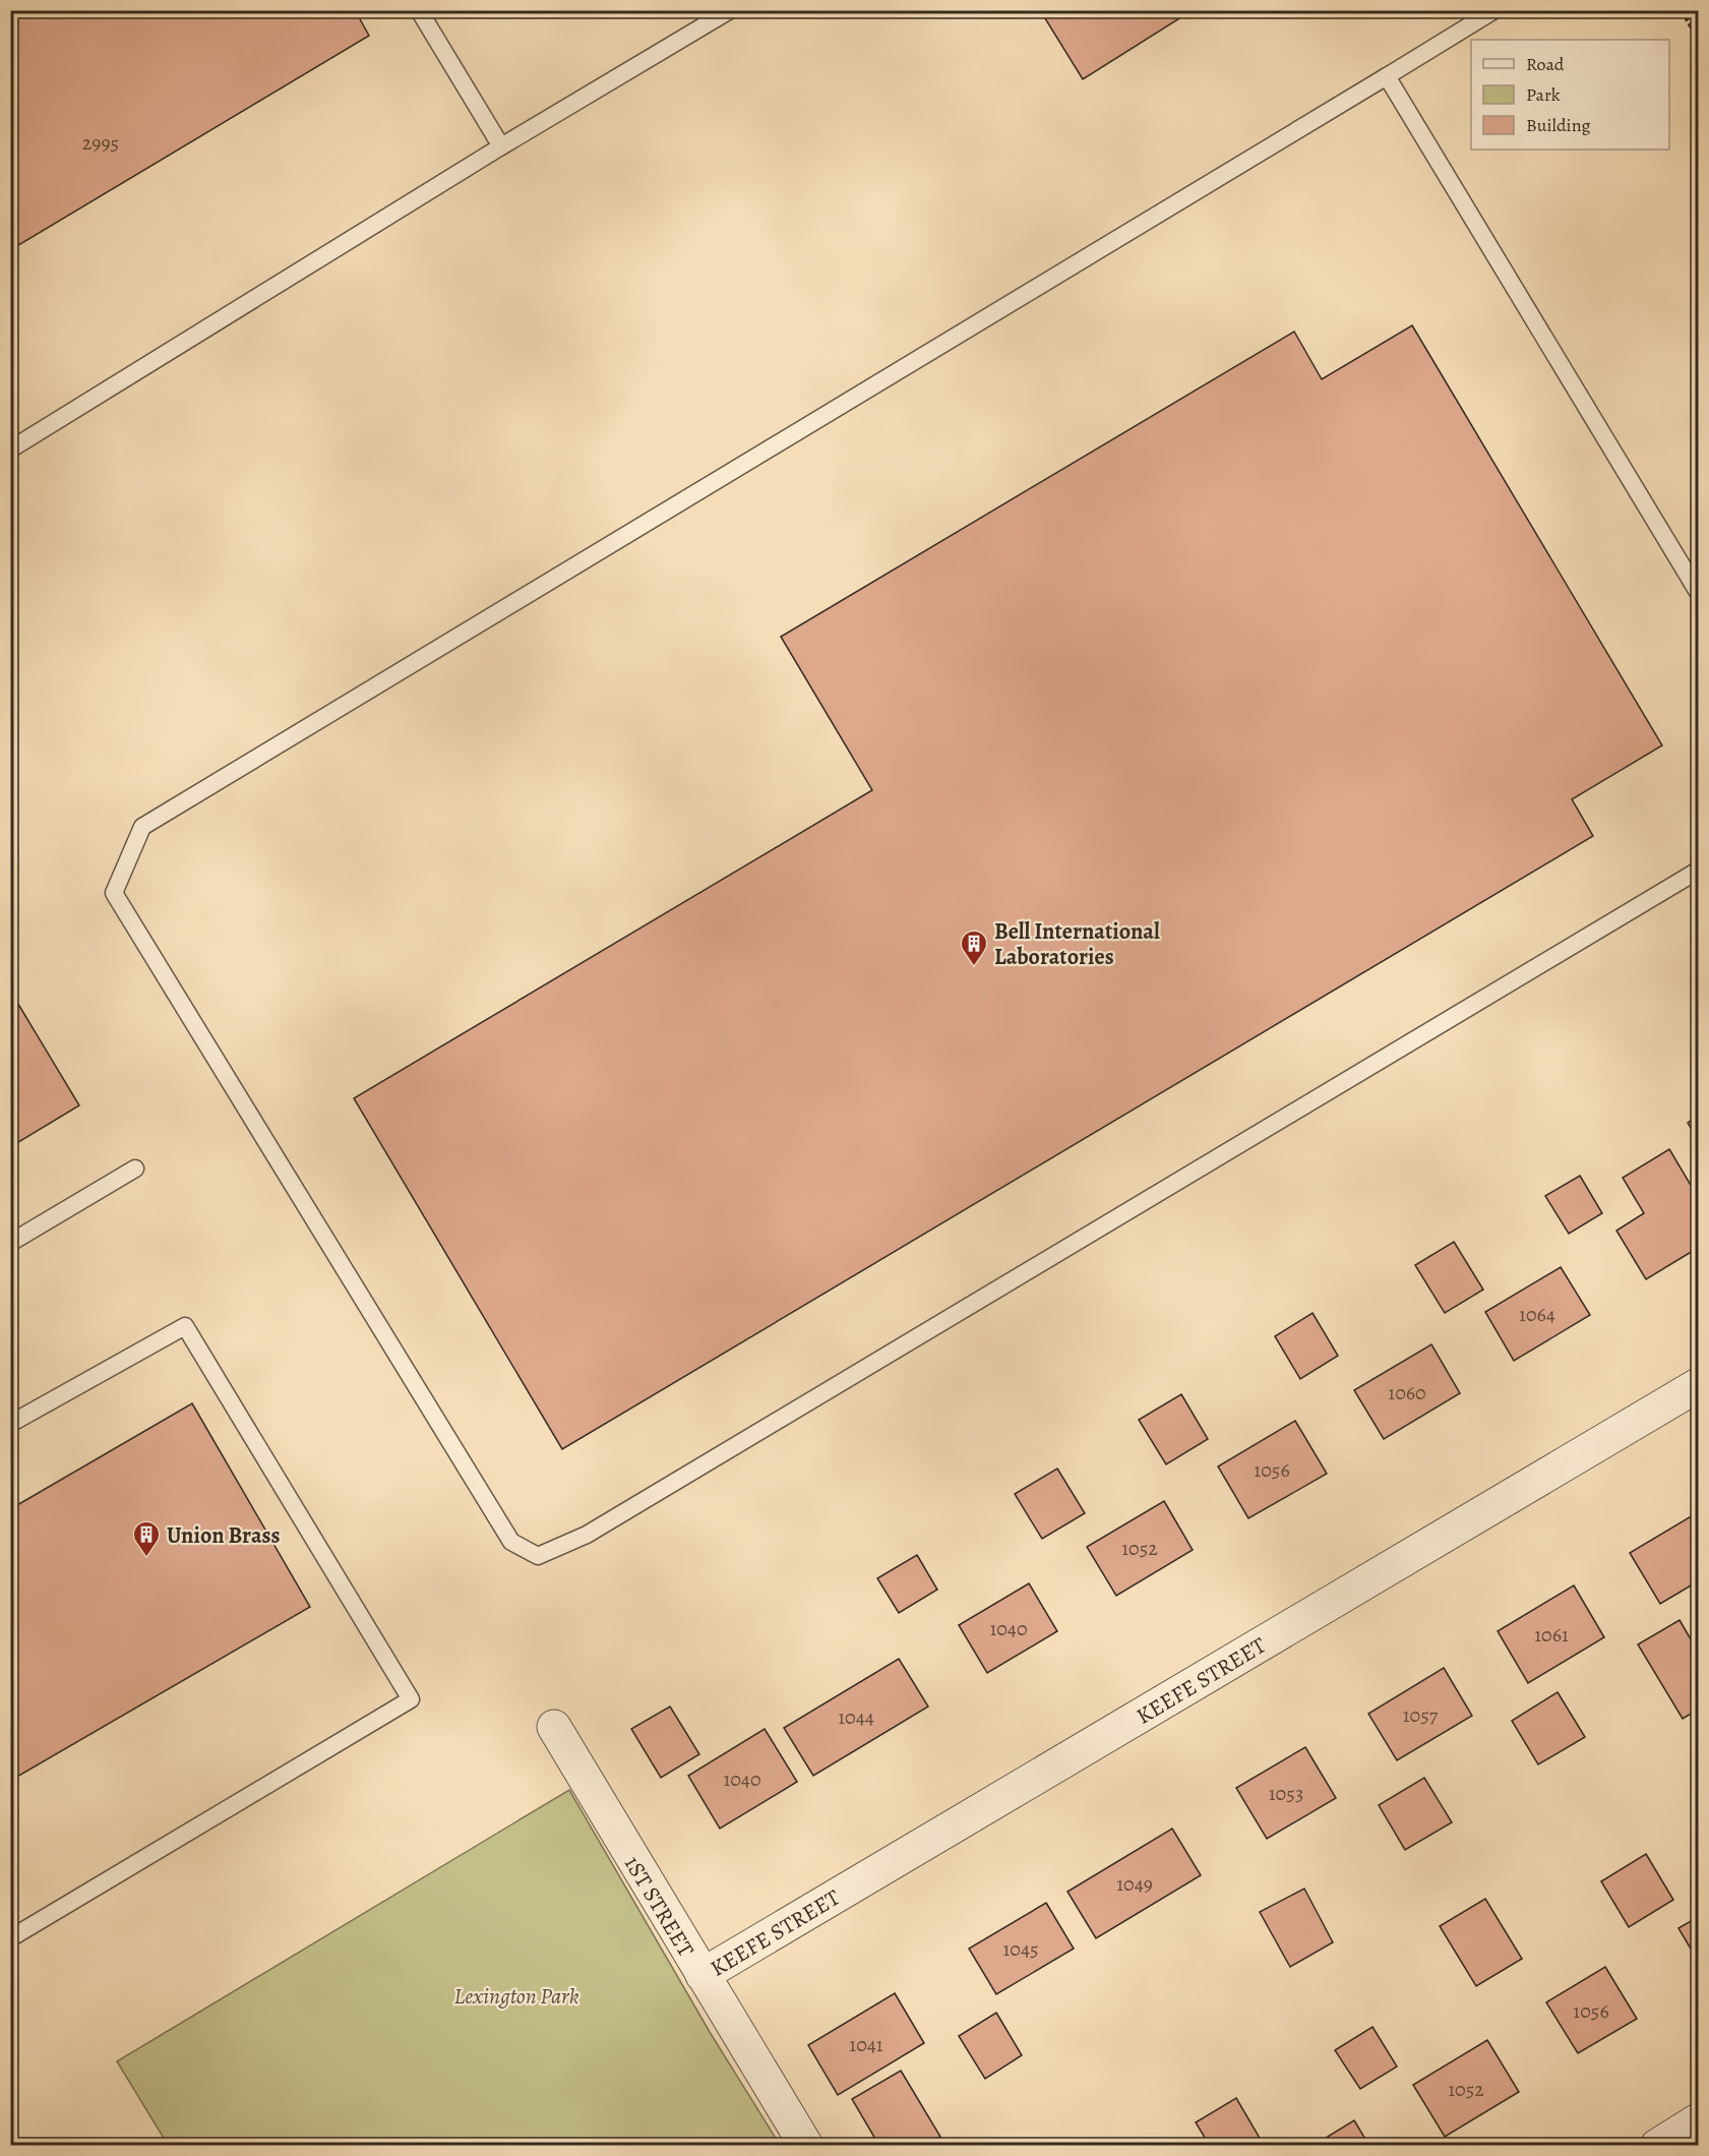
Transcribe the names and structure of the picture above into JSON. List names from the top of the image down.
{
  "streets": {
    "street": ["KEEFE STREET", "1ST STREET"]
  },
  "crossings": [
    ["KEEFE STREET", "1ST STREET"]
  ],
  "parks": ["Lexington Park"],
  "places": {
    "building": ["Bell International Laboratories", "Union Brass"]
  },
  "house_numbers": [
    "2995",
    "1064",
    "1060",
    "1056",
    "1052",
    "1040",
    "1061",
    "1057",
    "1044",
    "1040",
    "1053",
    "1049",
    "1045",
    "1056",
    "1041",
    "1052"
  ],
  "legend": ["Road", "Park", "Building"]
}
